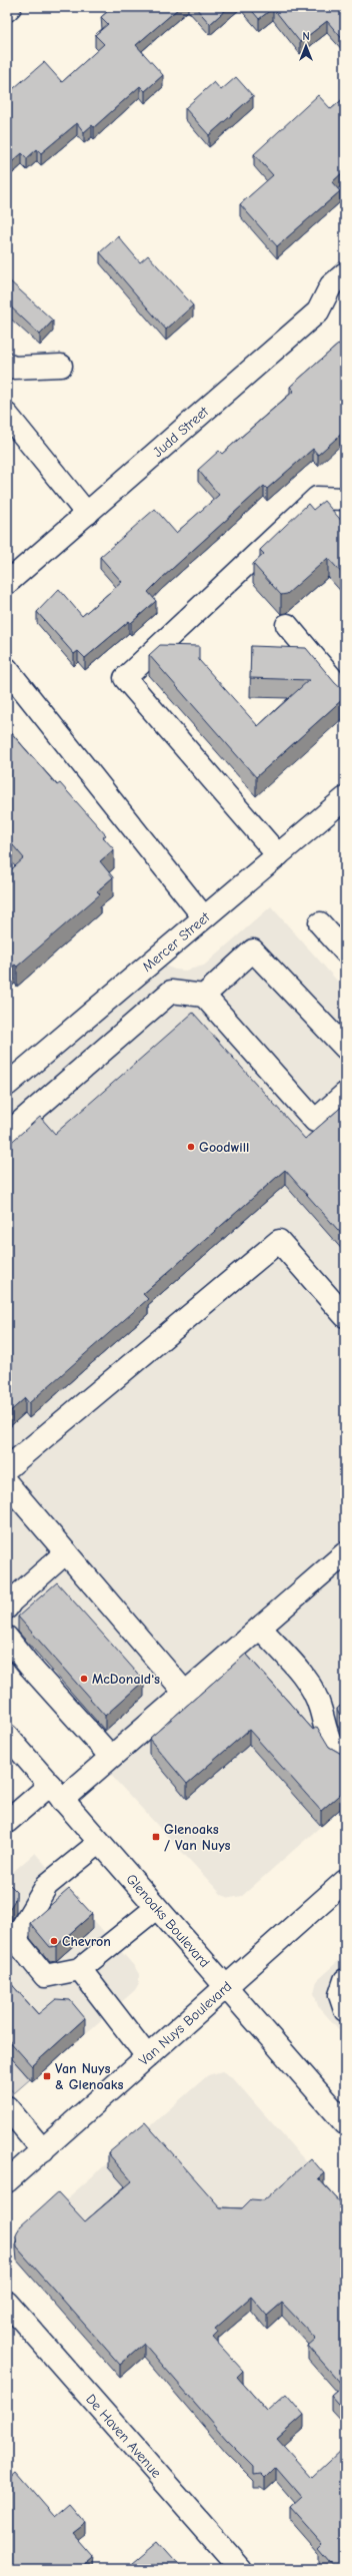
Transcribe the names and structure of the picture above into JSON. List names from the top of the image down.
{
  "streets": {
    "street": [
      "Judd Street",
      "Mercer Street",
      "Glenoaks Boulevard",
      "Van Nuys Boulevard",
      "De Haven Avenue"
    ]
  },
  "crossings": [
    ["Glenoaks Boulevard", "Van Nuys Boulevard"]
  ],
  "places": {
    "other": ["Goodwill", "McDonald's", "Chevron"],
    "transit": ["Glenoaks / Van Nuys", "Van Nuys & Glenoaks"]
  },
  "north": "top"
}
